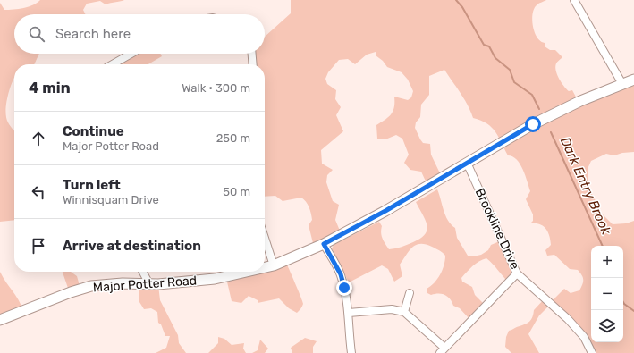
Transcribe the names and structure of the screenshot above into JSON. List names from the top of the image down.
{
  "streets": {
    "street": ["Brookline Drive", "Major Potter Road"]
  },
  "crossings": [
    ["Brookline Drive", "Major Potter Road"]
  ],
  "water": ["Dark Entry Brook"],
  "page": {
    "search": "Search here",
    "heading": ["4 min", "Walk · 300 m"],
    "list": [
      ["Continue", "Major Potter Road", "250 m"],
      ["Turn left", "Winnisquam Drive", "50 m"],
      "Arrive at destination"
    ],
    "map_buttons": ["+", "−"]
  }
}
